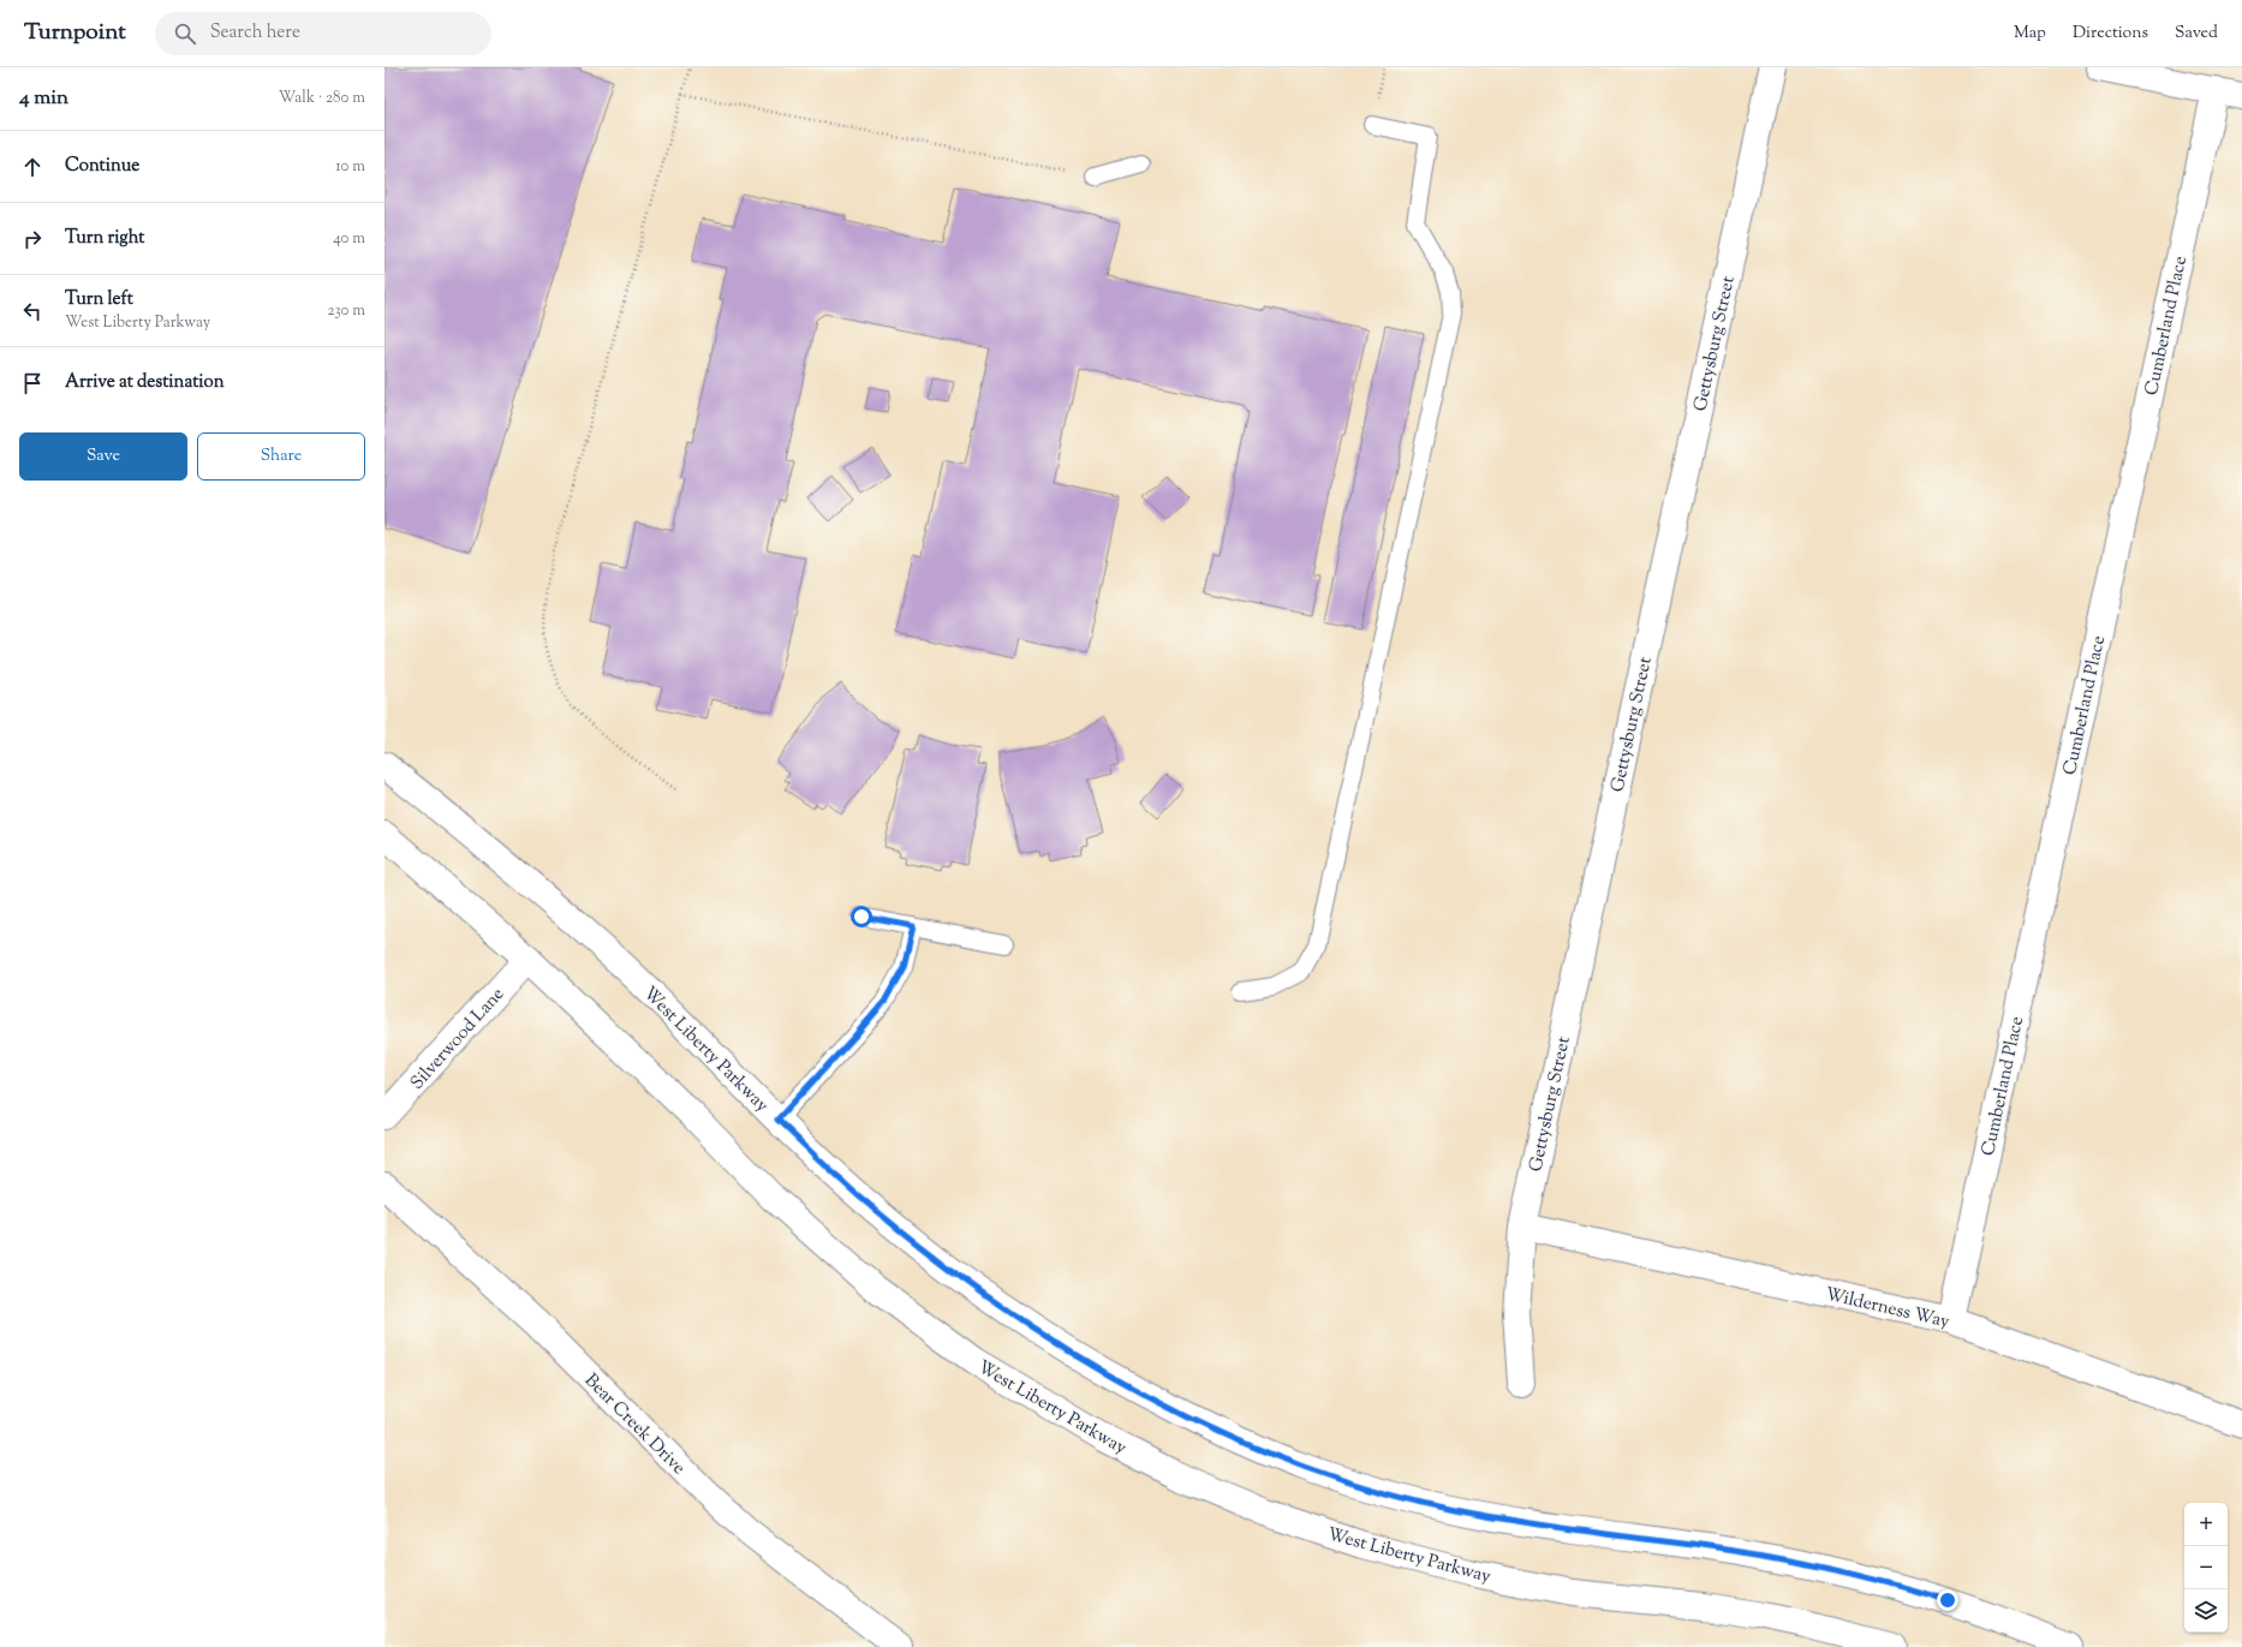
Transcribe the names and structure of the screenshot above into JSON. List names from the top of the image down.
{
  "streets": {
    "street": [
      "Cumberland Place",
      "Gettysburg Street",
      "Silverwood Lane",
      "West Liberty Parkway",
      "Wilderness Way",
      "Bear Creek Drive"
    ]
  },
  "crossings": [
    ["Cumberland Place", "Wilderness Way"],
    ["Gettysburg Street", "Wilderness Way"],
    ["Silverwood Lane", "West Liberty Parkway"]
  ],
  "page": {
    "header": "Turnpoint",
    "search": "Search here",
    "nav": ["Map", "Directions", "Saved"],
    "heading": ["4 min", "Walk · 280 m"],
    "list": [
      ["Continue", "10 m"],
      ["Turn right", "40 m"],
      ["Turn left", "West Liberty Parkway", "230 m"],
      "Arrive at destination"
    ],
    "buttons": ["Save", "Share"],
    "map_buttons": ["+", "−"]
  }
}
